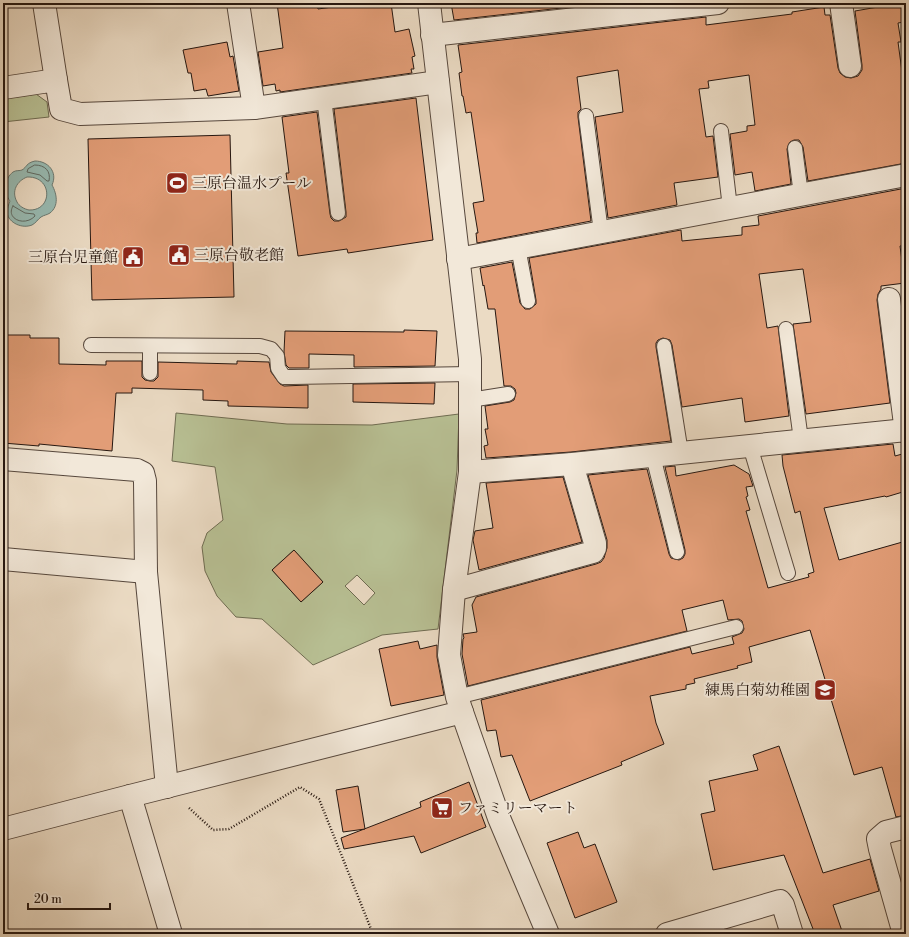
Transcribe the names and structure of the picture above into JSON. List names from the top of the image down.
{
  "places": {
    "sports": ["三原台温水プール"],
    "public building": ["三原台敬老館", "三原台児童館"],
    "school or university": ["練馬白菊幼稚園"],
    "supermarket": ["ファミリーマート"]
  },
  "scale_bar": "20 m"
}
